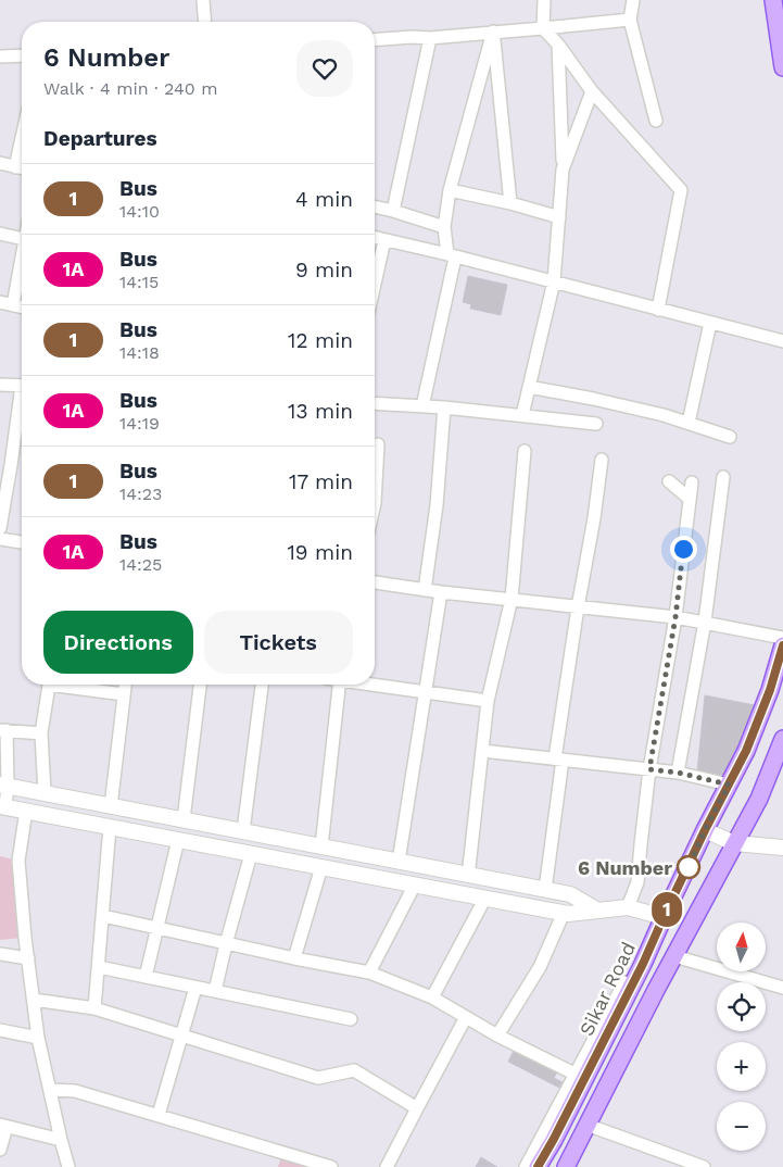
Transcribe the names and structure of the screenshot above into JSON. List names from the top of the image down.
{
  "streets": {
    "main road": ["Sikar Road"]
  },
  "places": ["6 Number"],
  "lines": ["bus line 1"],
  "north": "top",
  "page": {
    "on_map": "1",
    "heading": [
      ["6 Number", "Walk · 4 min · 240 m"],
      "Departures"
    ],
    "list": [
      {
        "mark": "1",
        "name": "Bus",
        "note": "14:10",
        "value": "4 min"
      },
      {
        "mark": "1A",
        "name": "Bus",
        "note": "14:15",
        "value": "9 min"
      },
      {
        "mark": "1",
        "name": "Bus",
        "note": "14:18",
        "value": "12 min"
      },
      {
        "mark": "1A",
        "name": "Bus",
        "note": "14:19",
        "value": "13 min"
      },
      {
        "mark": "1",
        "name": "Bus",
        "note": "14:23",
        "value": "17 min"
      },
      {
        "mark": "1A",
        "name": "Bus",
        "note": "14:25",
        "value": "19 min"
      }
    ],
    "buttons": ["Directions", "Tickets"],
    "map_buttons": ["+", "−"]
  }
}
